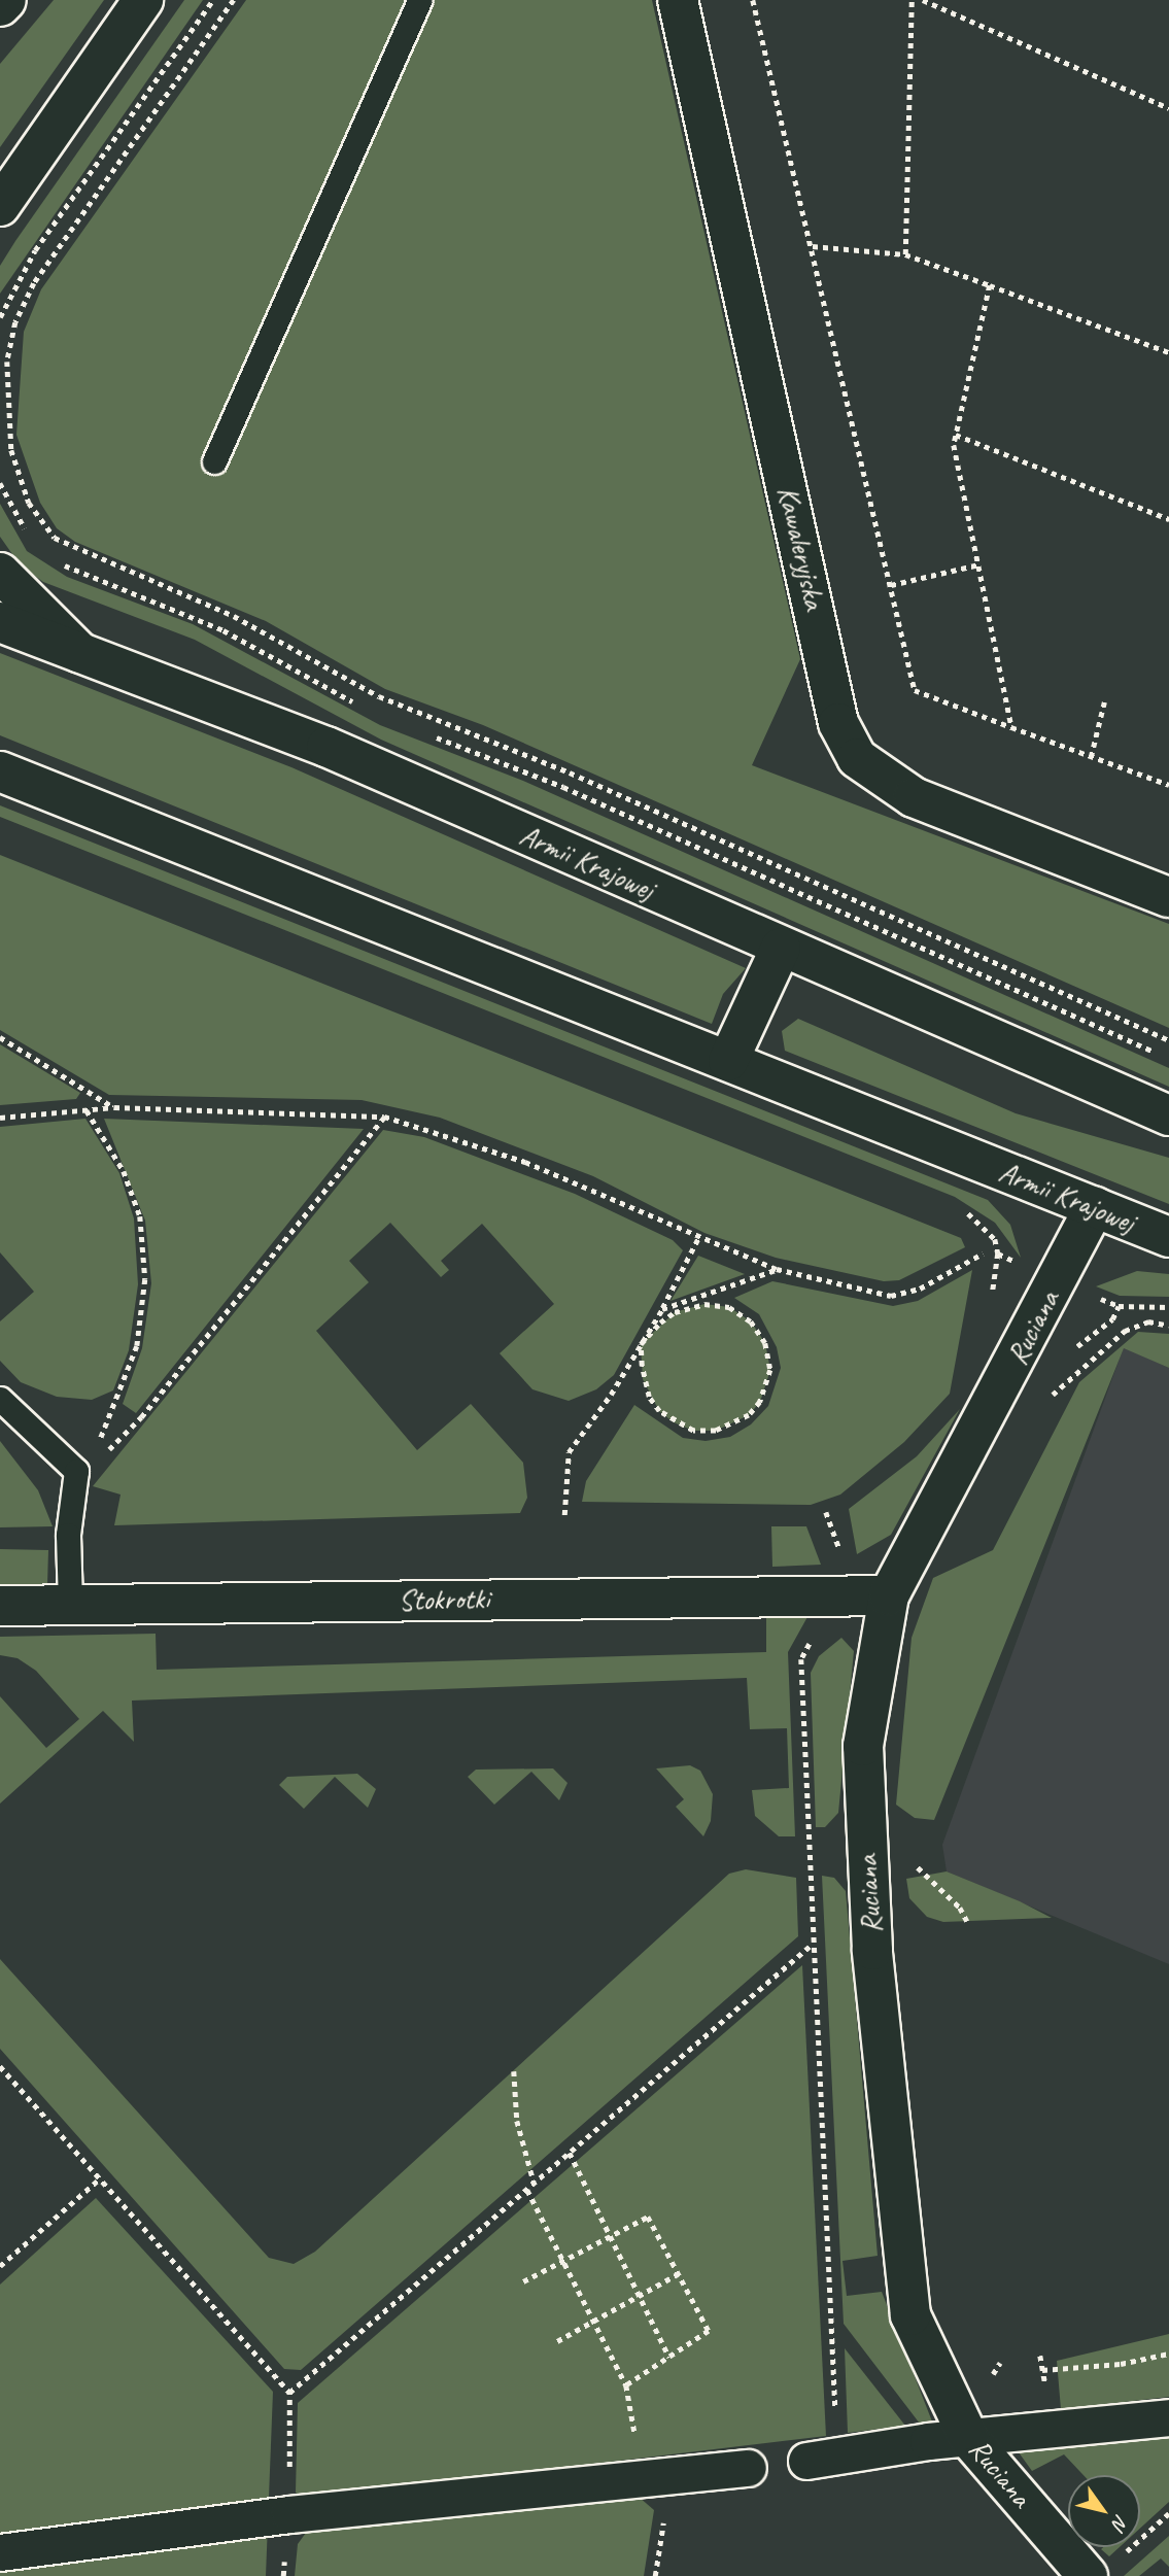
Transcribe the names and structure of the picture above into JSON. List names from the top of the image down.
{
  "streets": {
    "street": [
      "Kawaleryjska",
      "Armii Krajowej",
      "Ruciana",
      "Stokrotki"
    ]
  },
  "crossings": [
    ["Armii Krajowej", "Ruciana"],
    ["Ruciana", "Stokrotki"]
  ],
  "north": "bottom right"
}
